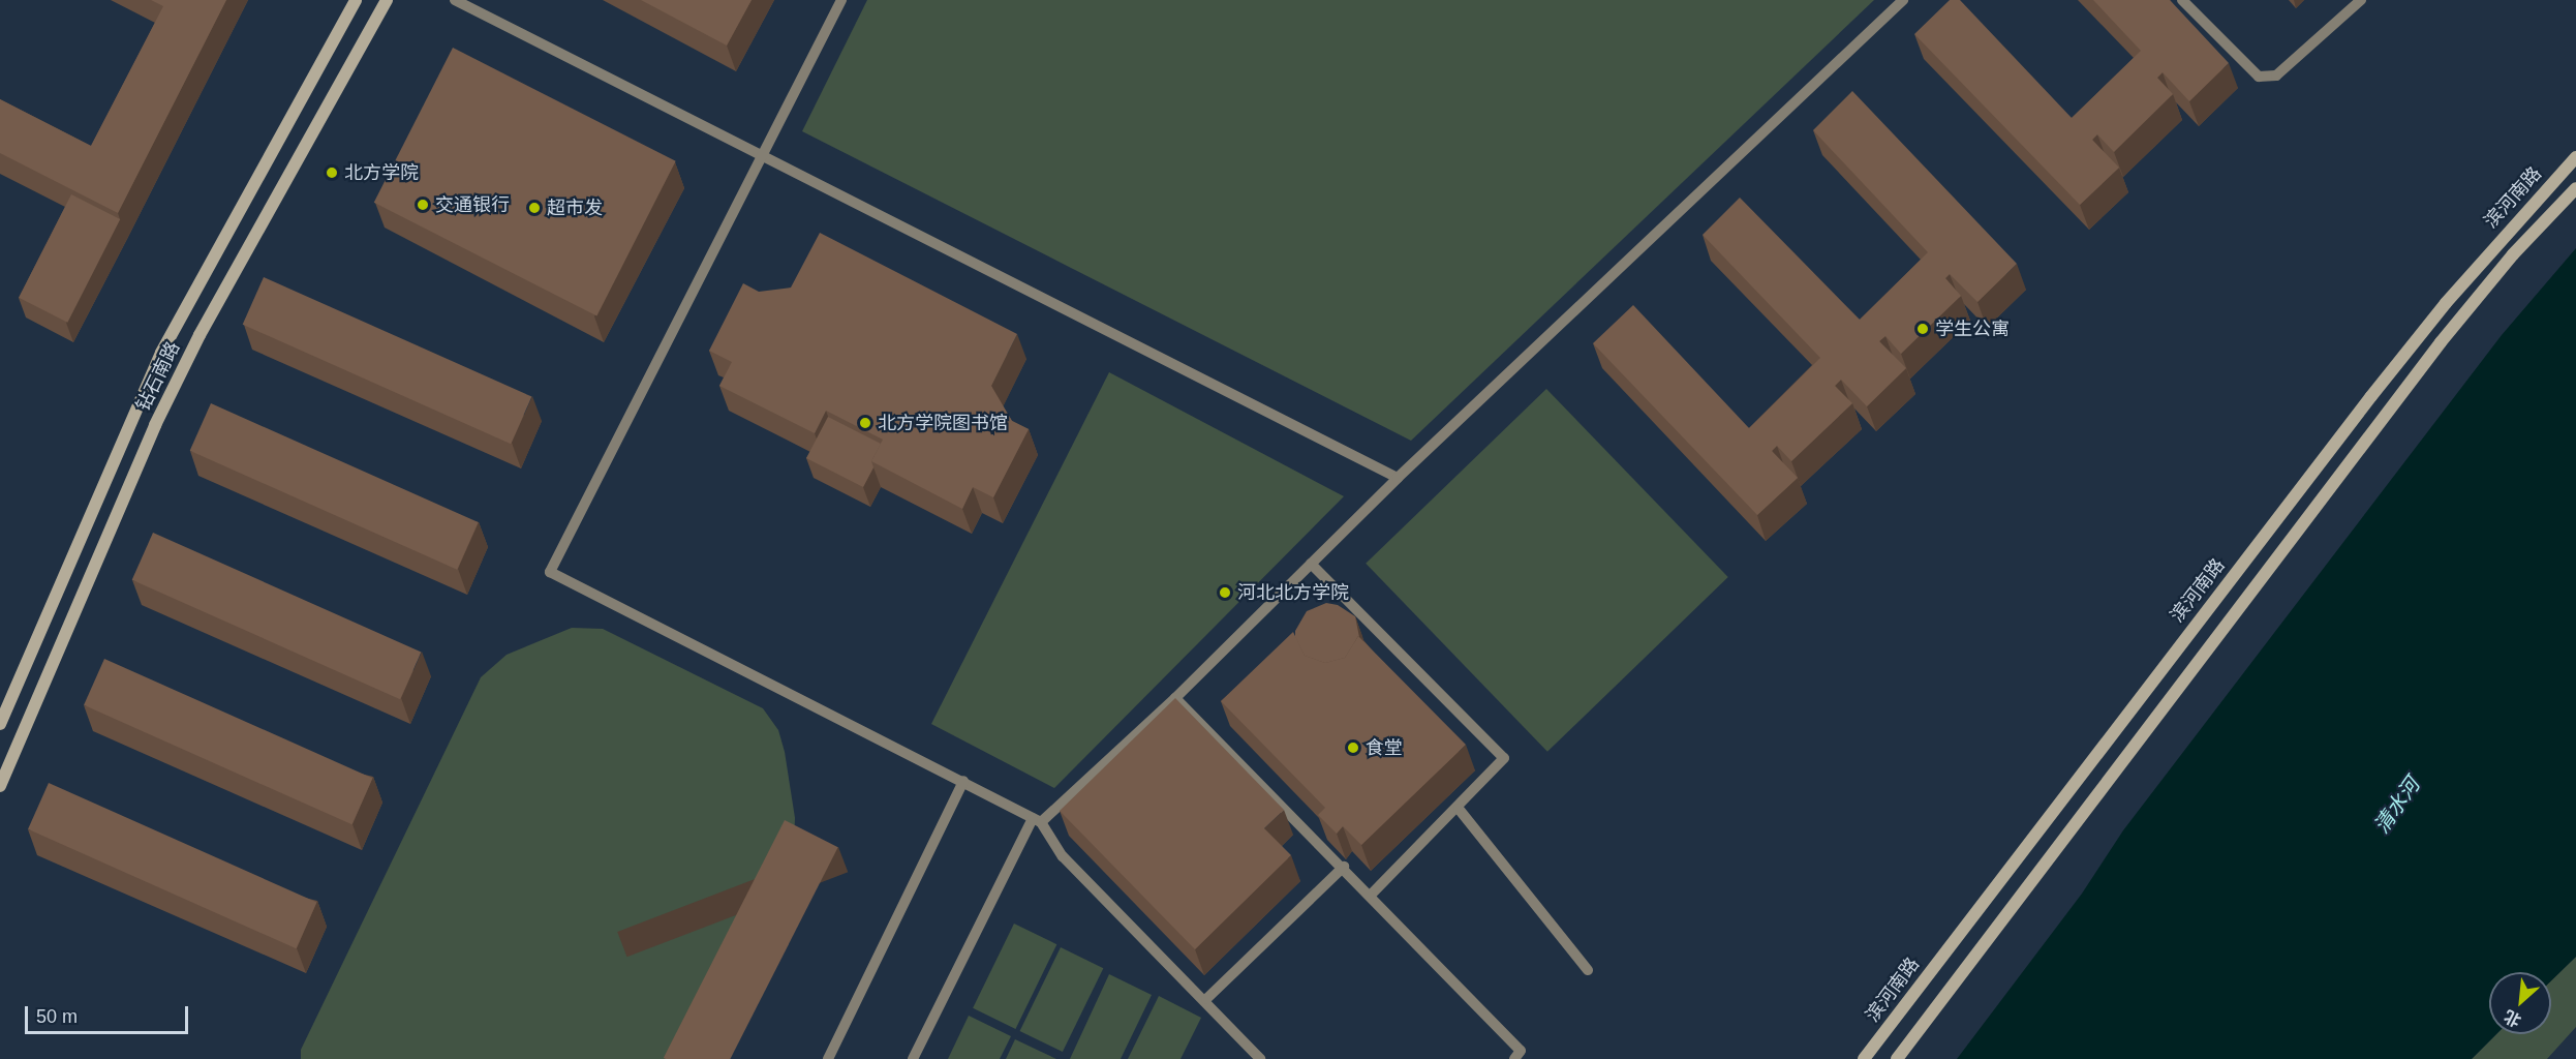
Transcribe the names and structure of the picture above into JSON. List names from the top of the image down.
{
  "streets": {
    "main road": ["滨河南路", "钻石南路"]
  },
  "water": ["清水河"],
  "places": [
    "北方学院",
    "交通银行",
    "超市发",
    "学生公寓",
    "北方学院图书馆",
    "河北北方学院",
    "食堂"
  ],
  "scale_bar": "50 m",
  "north": "bottom left"
}
